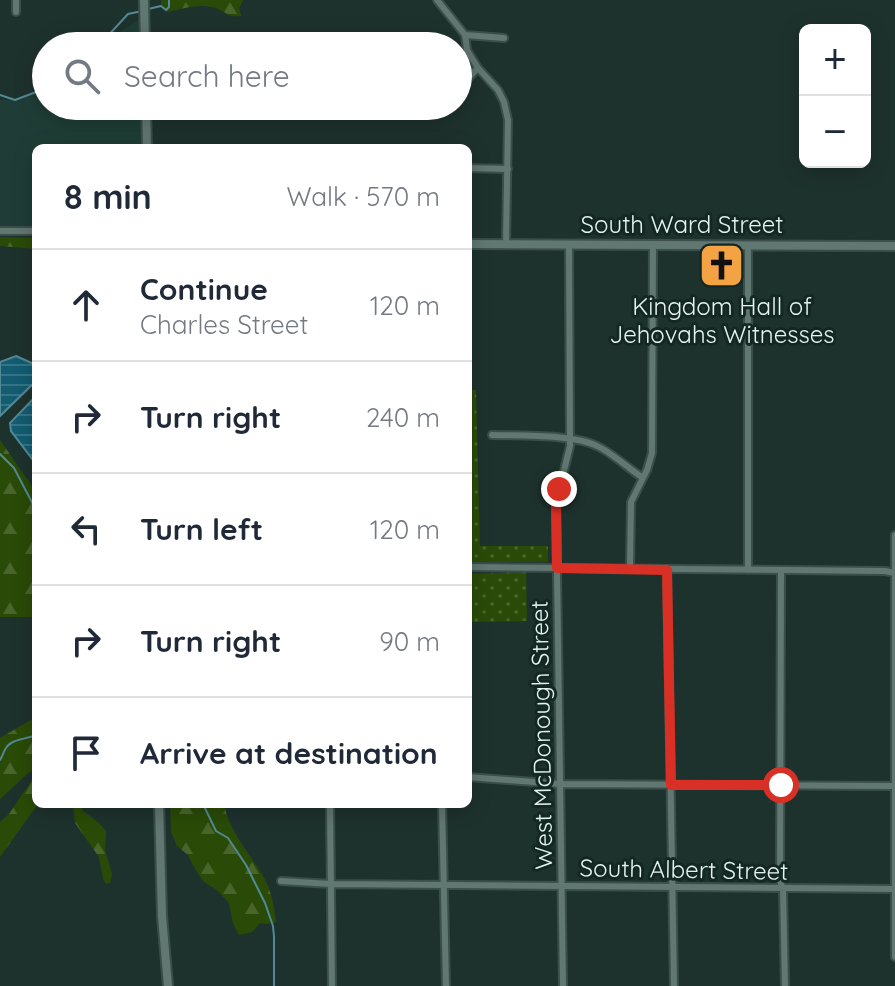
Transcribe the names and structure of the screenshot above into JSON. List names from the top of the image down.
{
  "streets": {
    "street": ["South Ward Street", "West McDonough Street", "South Albert Street"]
  },
  "crossings": [
    ["South Ward Street", "West McDonough Street"],
    ["West McDonough Street", "South Albert Street"]
  ],
  "places": {
    "church": ["Kingdom Hall of Jehovahs Witnesses"]
  },
  "page": {
    "map_buttons": ["+", "−"],
    "search": "Search here",
    "heading": ["8 min", "Walk · 570 m"],
    "list": [
      ["Continue", "Charles Street", "120 m"],
      ["Turn right", "240 m"],
      ["Turn left", "120 m"],
      ["Turn right", "90 m"],
      "Arrive at destination"
    ]
  }
}
